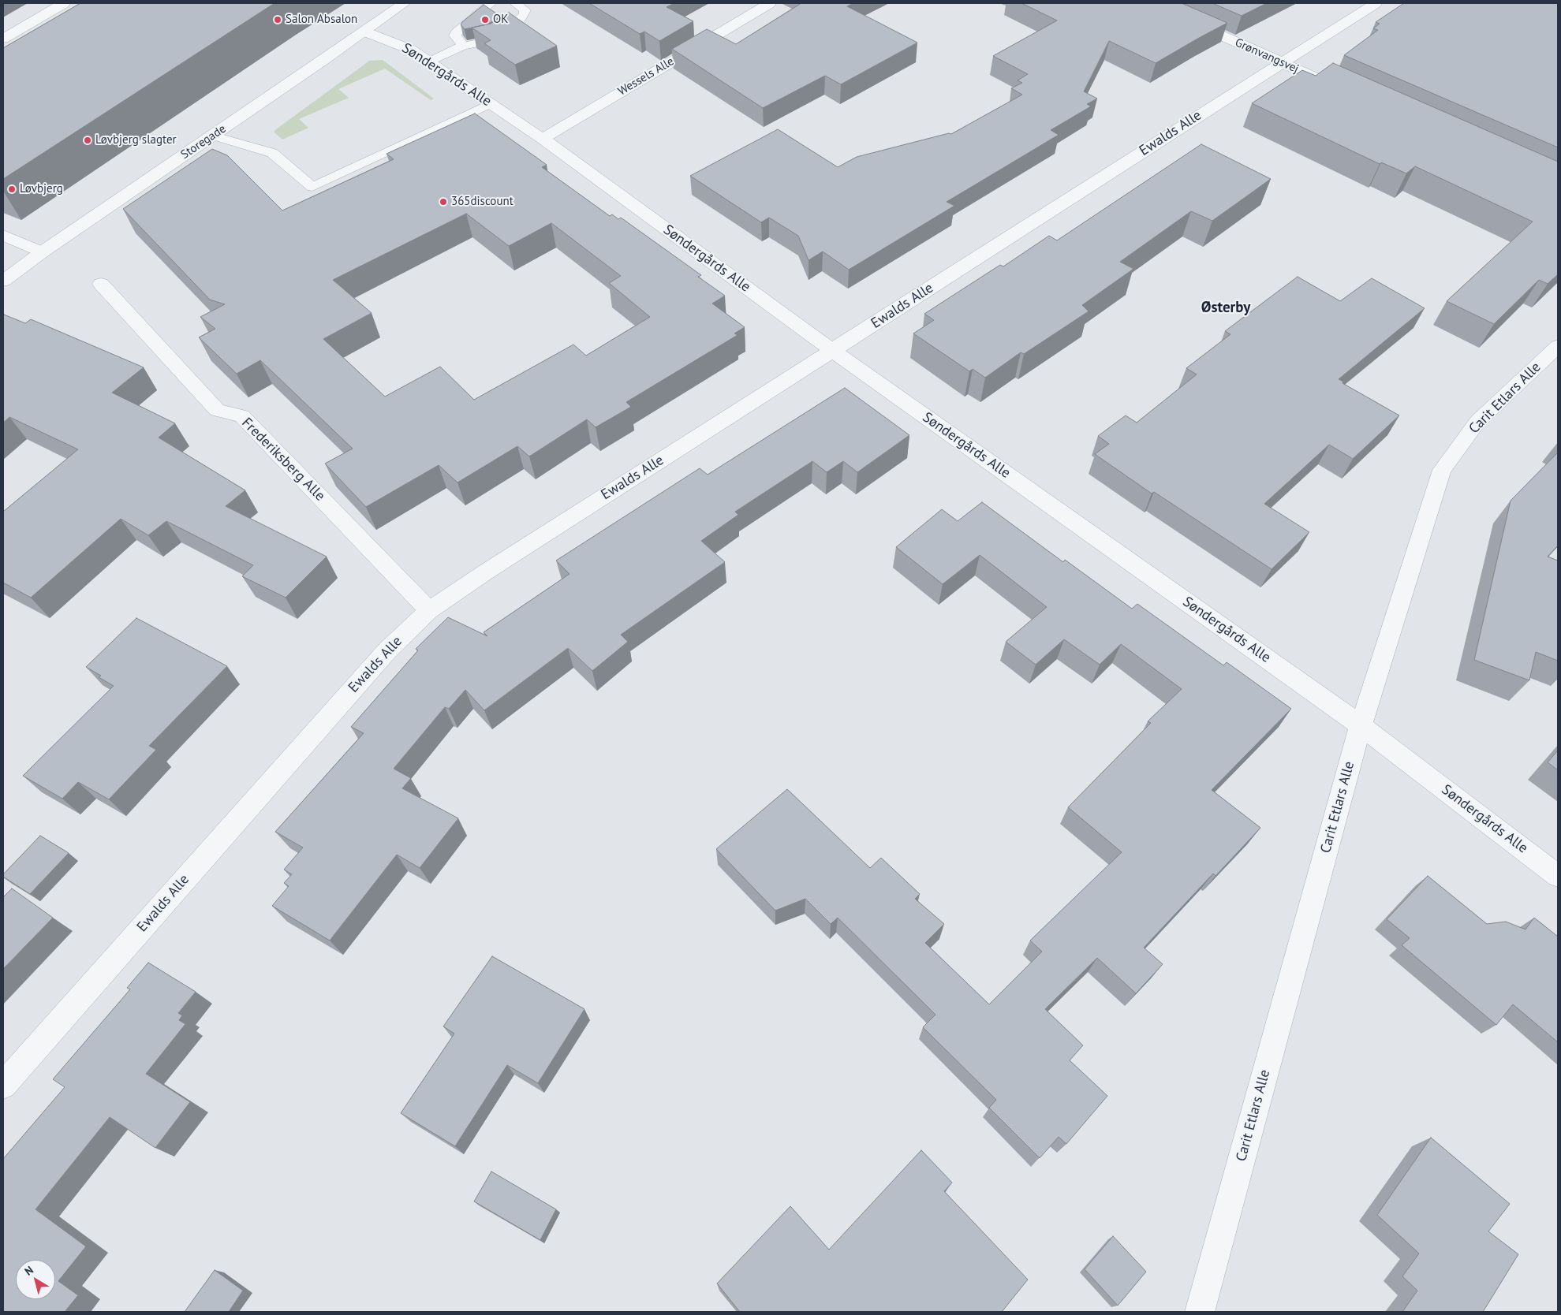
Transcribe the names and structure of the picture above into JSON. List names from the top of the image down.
{
  "streets": {
    "street": [
      "Grønvangsvej",
      "Søndergårds Alle",
      "Wessels Alle",
      "Ewalds Alle",
      "Storegade",
      "Carit Etlars Alle",
      "Frederiksberg Alle"
    ]
  },
  "crossings": [
    ["Grønvangsvej", "Ewalds Alle"],
    ["Søndergårds Alle", "Wessels Alle"],
    ["Søndergårds Alle", "Ewalds Alle"],
    ["Søndergårds Alle", "Storegade"],
    ["Søndergårds Alle", "Carit Etlars Alle"],
    ["Ewalds Alle", "Frederiksberg Alle"]
  ],
  "districts": ["Østerby"],
  "places": [
    "Salon Absalon",
    "OK",
    "Løvbjerg slagter",
    "Løvbjerg",
    "365discount"
  ],
  "north": "top left"
}
